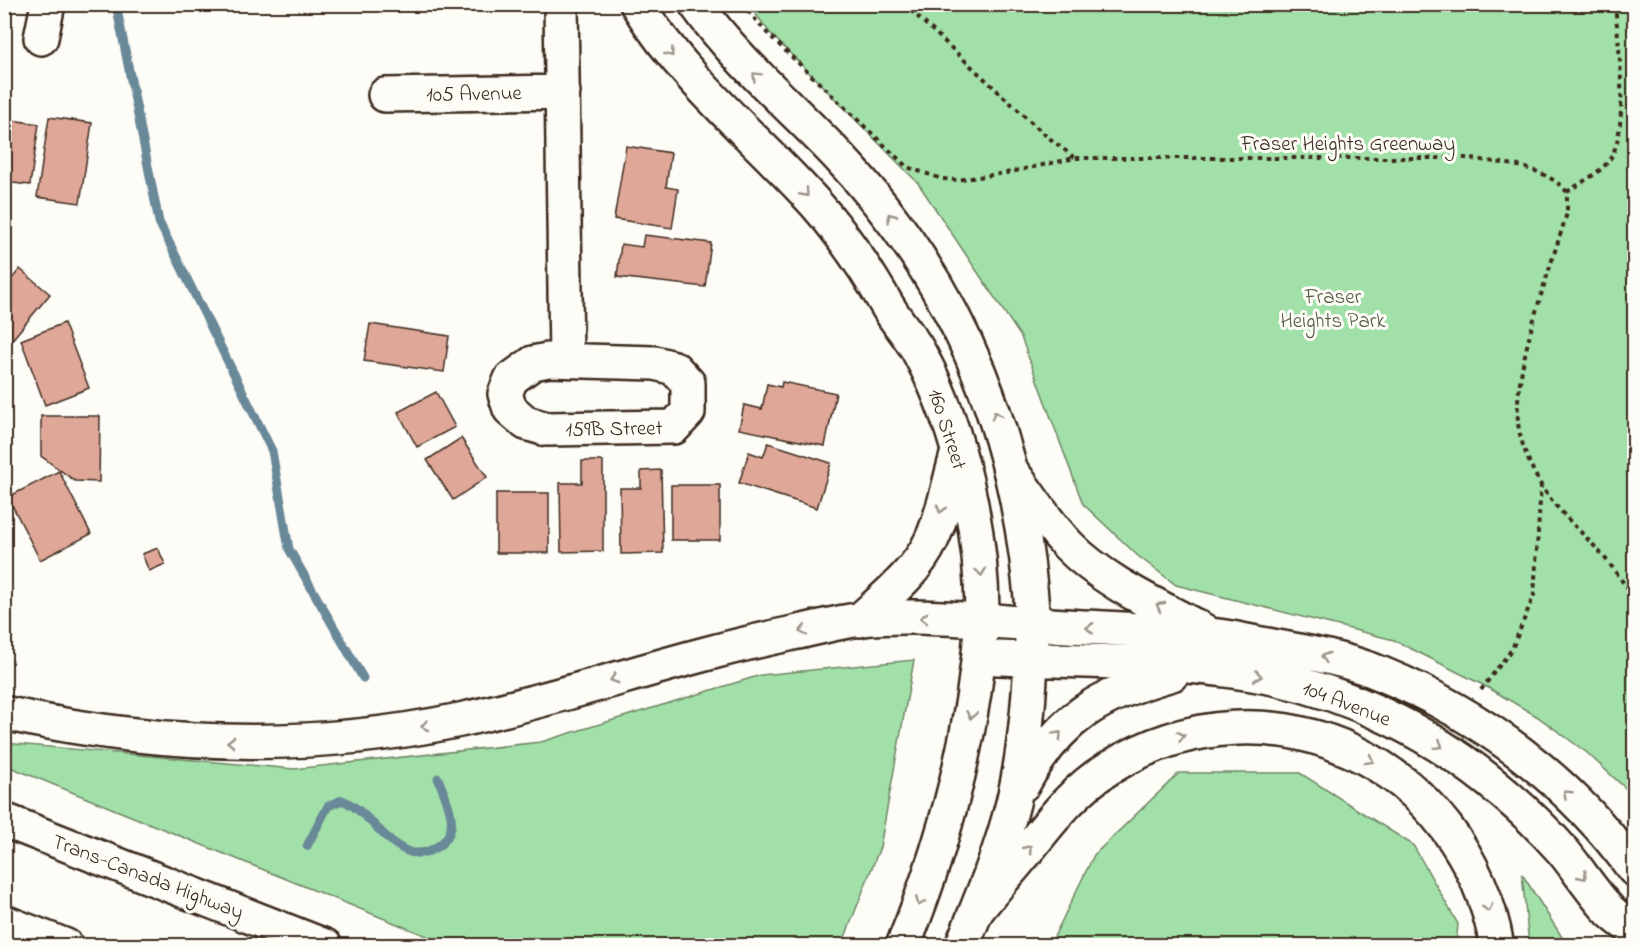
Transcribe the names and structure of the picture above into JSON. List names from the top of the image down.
{
  "streets": {
    "main road": [
      "105 Avenue",
      "159B Street",
      "160 Street",
      "104 Avenue",
      "Trans-Canada Highway"
    ],
    "path": ["Fraser Heights Greenway"]
  },
  "crossings": [
    ["160 Street", "104 Avenue"]
  ],
  "parks": ["Fraser Heights Park"]
}
